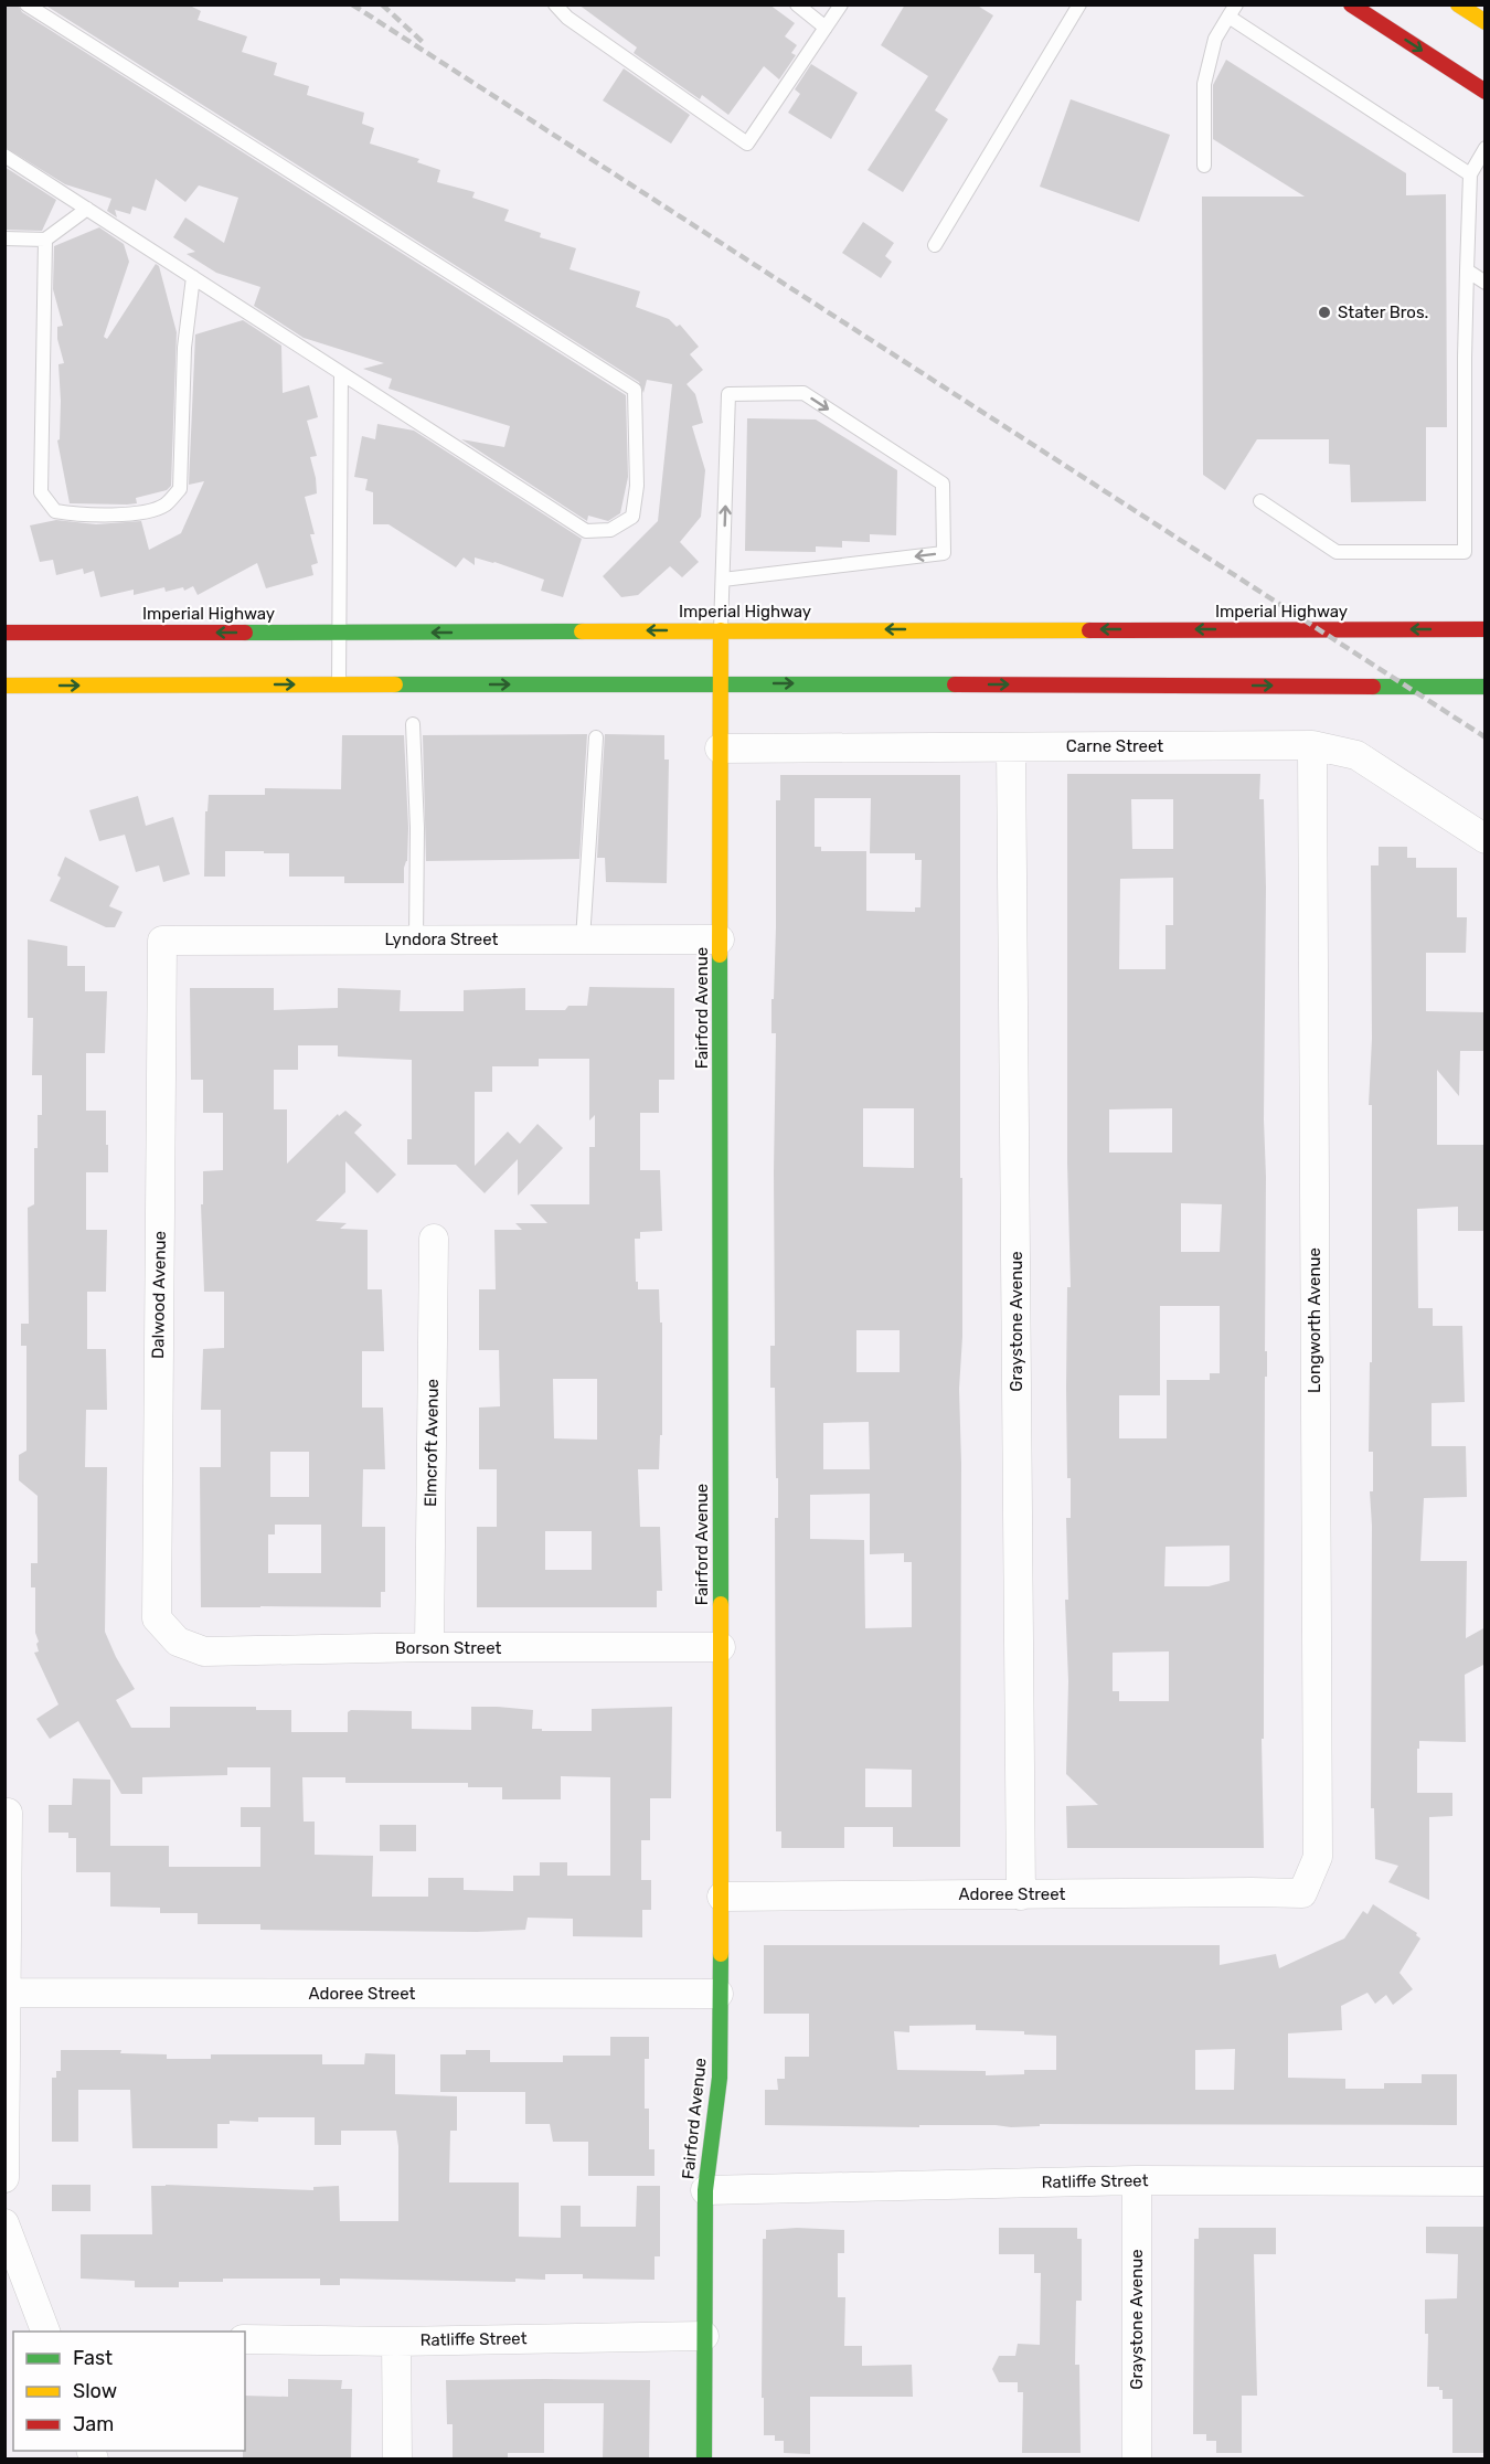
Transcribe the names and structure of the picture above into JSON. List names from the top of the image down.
{
  "streets": {
    "main road": ["Imperial Highway", "Fairford Avenue"],
    "street": [
      "Carne Street",
      "Lyndora Street",
      "Dalwood Avenue",
      "Longworth Avenue",
      "Graystone Avenue",
      "Elmcroft Avenue",
      "Borson Street",
      "Adoree Street",
      "Ratliffe Street"
    ]
  },
  "crossings": [
    ["Imperial Highway", "Fairford Avenue"],
    ["Carne Street", "Fairford Avenue"],
    ["Carne Street", "Longworth Avenue"],
    ["Carne Street", "Graystone Avenue"],
    ["Lyndora Street", "Fairford Avenue"],
    ["Lyndora Street", "Dalwood Avenue"],
    ["Fairford Avenue", "Borson Street"],
    ["Fairford Avenue", "Adoree Street"],
    ["Fairford Avenue", "Ratliffe Street"],
    ["Dalwood Avenue", "Borson Street"],
    ["Longworth Avenue", "Adoree Street"],
    ["Graystone Avenue", "Adoree Street"],
    ["Graystone Avenue", "Ratliffe Street"],
    ["Elmcroft Avenue", "Borson Street"]
  ],
  "places": ["Stater Bros."],
  "legend": ["Fast", "Slow", "Jam"]
}
